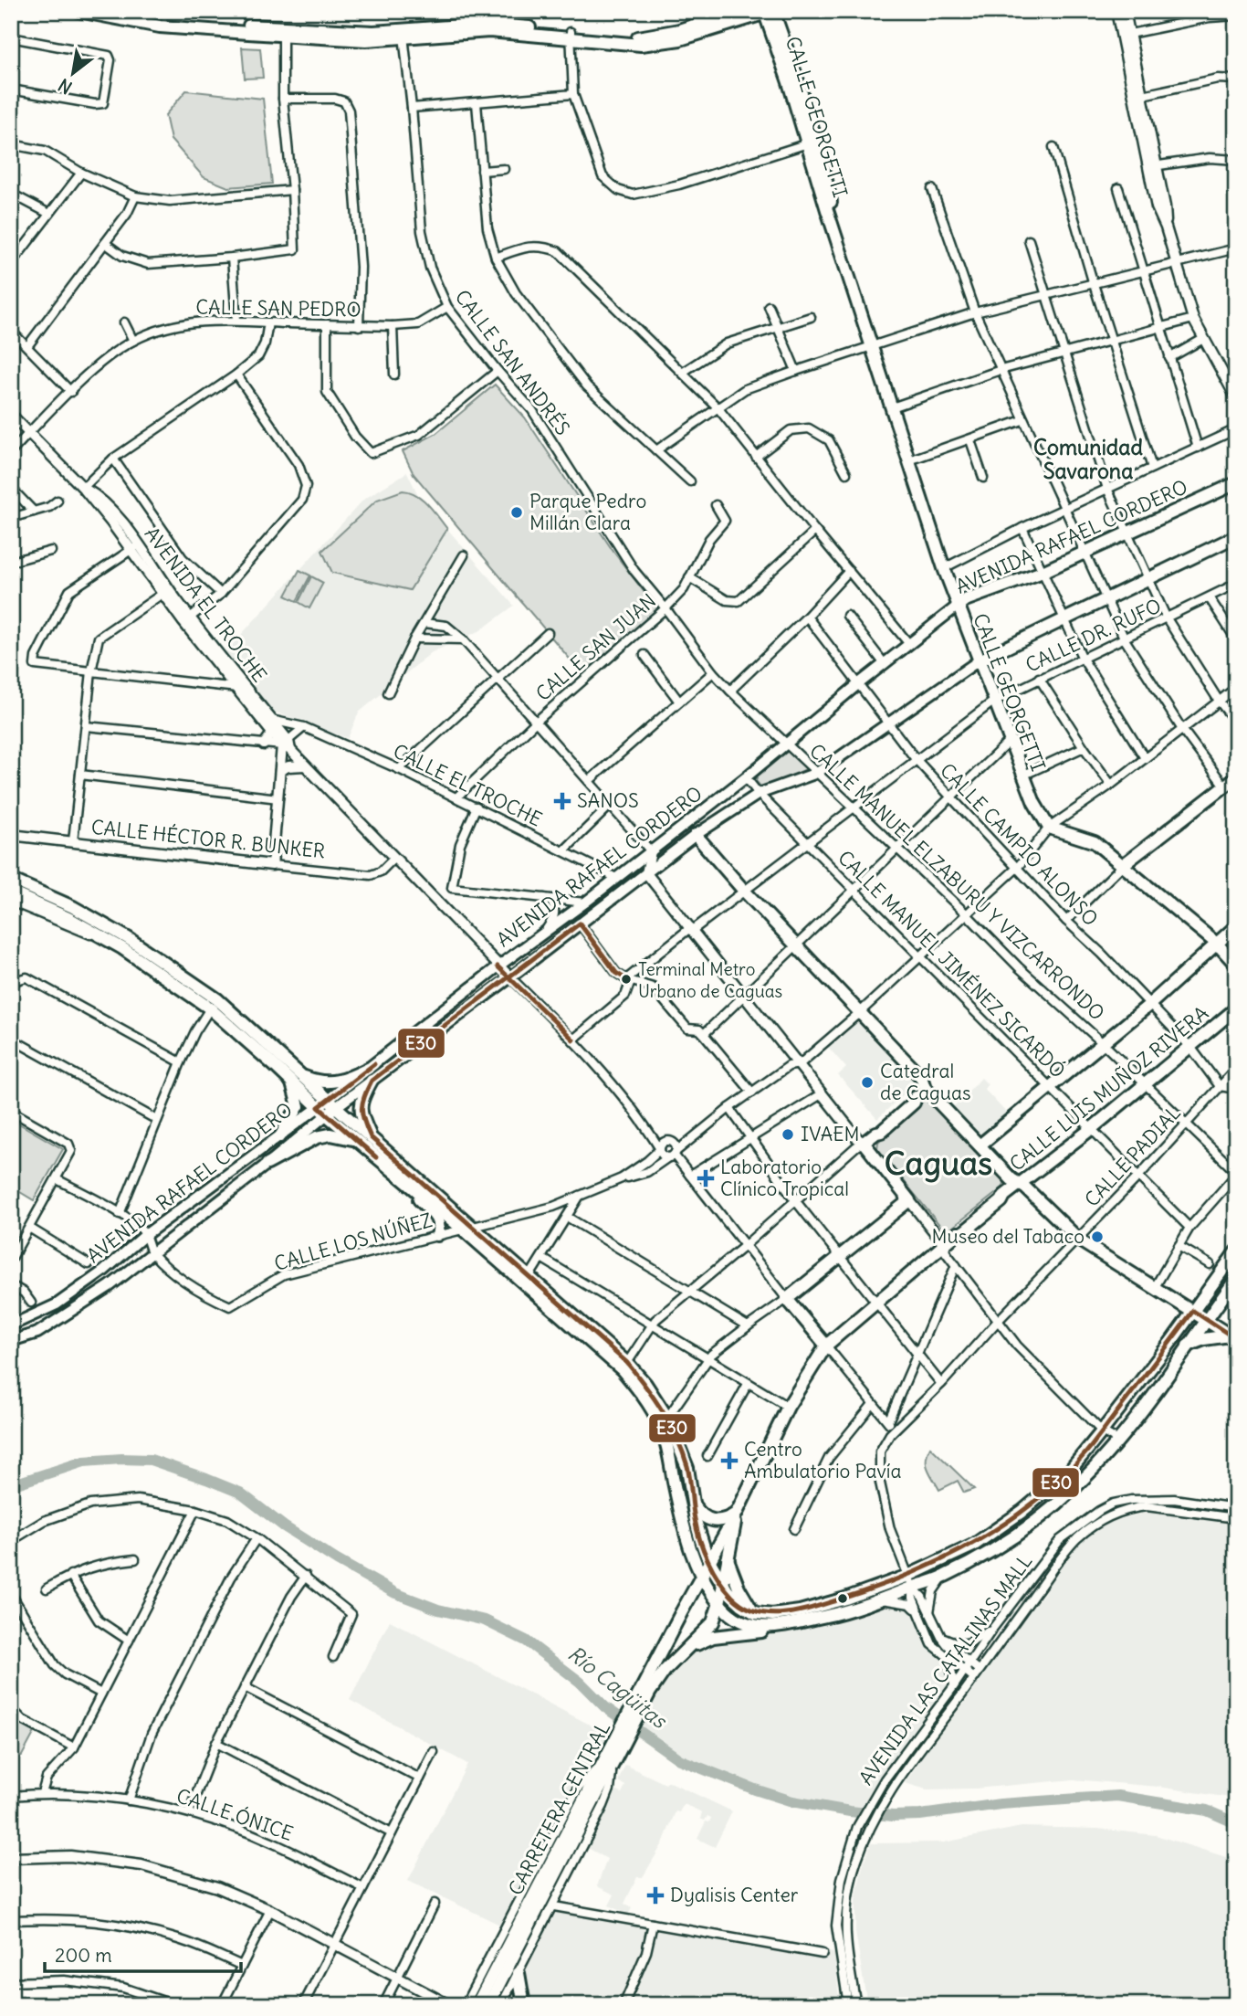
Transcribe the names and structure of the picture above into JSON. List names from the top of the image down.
{
  "streets": {
    "main road": [
      "CALLE GEORGETTI",
      "AVENIDA RAFAEL CORDERO",
      "CALLE LUIS MUÑOZ RIVERA",
      "CARRETERA CENTRAL"
    ],
    "street": [
      "CALLE SAN PEDRO",
      "CALLE SAN ANDRÉS",
      "AVENIDA EL TROCHE",
      "CALLE DR. RUFO",
      "CALLE SAN JUAN",
      "CALLE EL TROCHE",
      "CALLE HÉCTOR R. BUNKER",
      "CALLE CAMPIO ALONSO",
      "CALLE MANUEL ELZABURU Y VIZCARRONDO",
      "CALLE MANUEL JIMÉNEZ SICARDÓ",
      "CALLE PADIAL",
      "CALLE LOS NÚÑEZ",
      "AVENIDA LAS CATALINAS MALL",
      "CALLE ÓNICE"
    ]
  },
  "crossings": [
    ["CALLE GEORGETTI", "AVENIDA RAFAEL CORDERO"],
    ["CALLE GEORGETTI", "CALLE DR. RUFO"],
    ["CALLE SAN PEDRO", "CALLE SAN ANDRÉS"],
    ["CALLE SAN PEDRO", "AVENIDA EL TROCHE"],
    ["CALLE SAN ANDRÉS", "CALLE SAN JUAN"],
    ["CALLE SAN ANDRÉS", "CALLE MANUEL ELZABURU Y VIZCARRONDO"],
    ["AVENIDA RAFAEL CORDERO", "AVENIDA EL TROCHE"],
    ["AVENIDA RAFAEL CORDERO", "CALLE EL TROCHE"],
    ["AVENIDA RAFAEL CORDERO", "CALLE CAMPIO ALONSO"],
    ["AVENIDA RAFAEL CORDERO", "CALLE MANUEL ELZABURU Y VIZCARRONDO"],
    ["AVENIDA RAFAEL CORDERO", "CALLE MANUEL JIMÉNEZ SICARDÓ"],
    ["AVENIDA RAFAEL CORDERO", "CALLE LOS NÚÑEZ"],
    ["AVENIDA EL TROCHE", "CALLE EL TROCHE"],
    ["AVENIDA EL TROCHE", "CALLE HÉCTOR R. BUNKER"],
    ["CALLE DR. RUFO", "CALLE CAMPIO ALONSO"],
    ["CALLE DR. RUFO", "CALLE MANUEL ELZABURU Y VIZCARRONDO"],
    ["CALLE DR. RUFO", "CALLE MANUEL JIMÉNEZ SICARDÓ"],
    ["CALLE SAN JUAN", "CALLE EL TROCHE"],
    ["CALLE SAN JUAN", "CALLE MANUEL ELZABURU Y VIZCARRONDO"],
    ["CALLE CAMPIO ALONSO", "CALLE LUIS MUÑOZ RIVERA"],
    ["CALLE CAMPIO ALONSO", "CALLE PADIAL"],
    ["CALLE MANUEL ELZABURU Y VIZCARRONDO", "CALLE LUIS MUÑOZ RIVERA"],
    ["CALLE MANUEL ELZABURU Y VIZCARRONDO", "CALLE PADIAL"],
    ["CALLE MANUEL JIMÉNEZ SICARDÓ", "CALLE LUIS MUÑOZ RIVERA"],
    ["CALLE MANUEL JIMÉNEZ SICARDÓ", "CALLE PADIAL"],
    ["CALLE LUIS MUÑOZ RIVERA", "CARRETERA CENTRAL"]
  ],
  "districts": ["Comunidad Savarona", "Caguas"],
  "water": ["Río Cagüitas"],
  "places": {
    "other": [
      "Parque Pedro Millán Clara",
      "Terminal Metro Urbano de Caguas",
      "Catedral de Caguas",
      "IVAEM",
      "Museo del Tabaco"
    ],
    "health": [
      "SANOS",
      "Laboratorio Clínico Tropical",
      "Centro Ambulatorio Pavía",
      "Dyalisis Center"
    ]
  },
  "lines": ["transit line E30"],
  "scale_bar": "200 m",
  "north": "bottom left"
}
